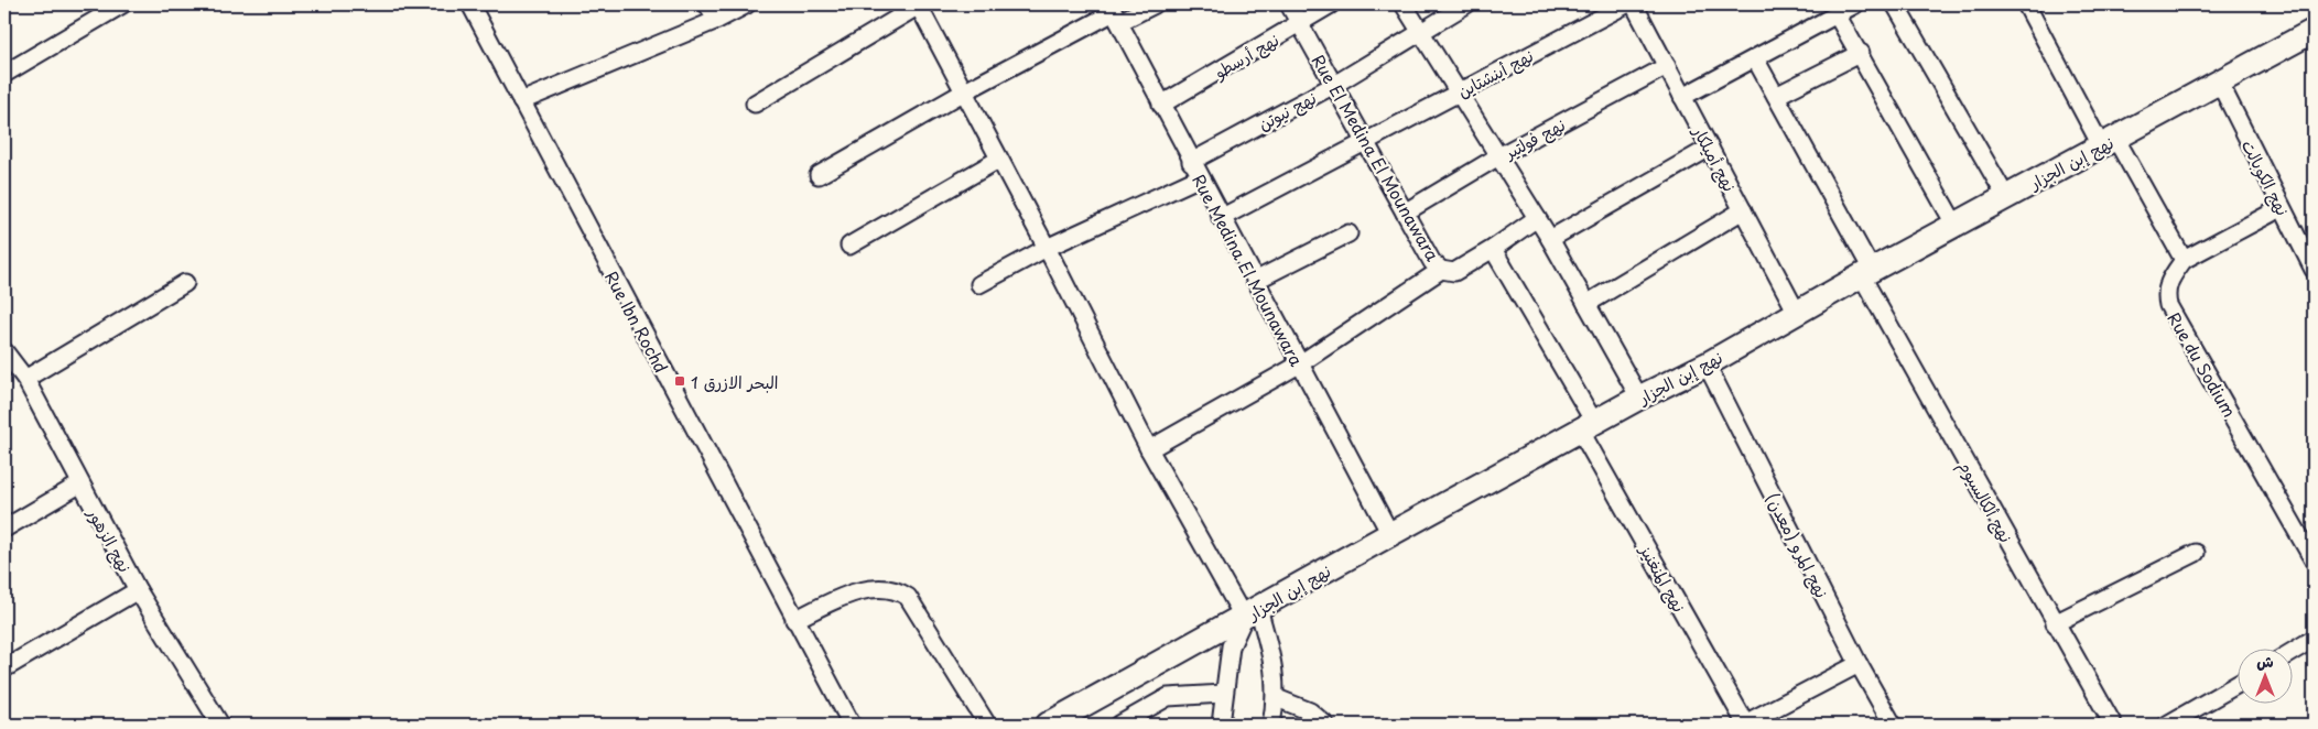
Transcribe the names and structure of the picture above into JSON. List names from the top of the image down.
{
  "streets": {
    "street": [
      "نهج أرسطو",
      "نهج أينشتاين",
      "نهج نيوتن",
      "نهج فولتير",
      "Rue El Medina El Mounawara",
      "نهج أميلكار",
      "نهج إبن الجزار",
      "نهج الكوبالت",
      "Rue Medina El Mounawara",
      "Rue Ibn Rochd",
      "Rue du Sodium",
      "نهج ألكالسيوم",
      "نهج الزهور",
      "نهج المرو (معدن)",
      "نهج المنغنيز"
    ]
  },
  "crossings": [
    ["نهج أرسطو", "Rue El Medina El Mounawara"],
    ["نهج أرسطو", "Rue Medina El Mounawara"],
    ["نهج أينشتاين", "Rue El Medina El Mounawara"],
    ["نهج أينشتاين", "Rue Medina El Mounawara"],
    ["نهج نيوتن", "Rue El Medina El Mounawara"],
    ["نهج نيوتن", "Rue Medina El Mounawara"],
    ["نهج فولتير", "Rue El Medina El Mounawara"],
    ["نهج فولتير", "نهج أميلكار"],
    ["Rue El Medina El Mounawara", "نهج المنغنيز"],
    ["نهج أميلكار", "نهج إبن الجزار"],
    ["نهج إبن الجزار", "نهج الكوبالت"],
    ["نهج إبن الجزار", "Rue Medina El Mounawara"],
    ["نهج إبن الجزار", "نهج ألكالسيوم"],
    ["نهج إبن الجزار", "نهج المرو (معدن)"],
    ["نهج إبن الجزار", "نهج المنغنيز"]
  ],
  "places": {
    "transit": ["1 البحر الازرق"]
  },
  "north": "top"
}
